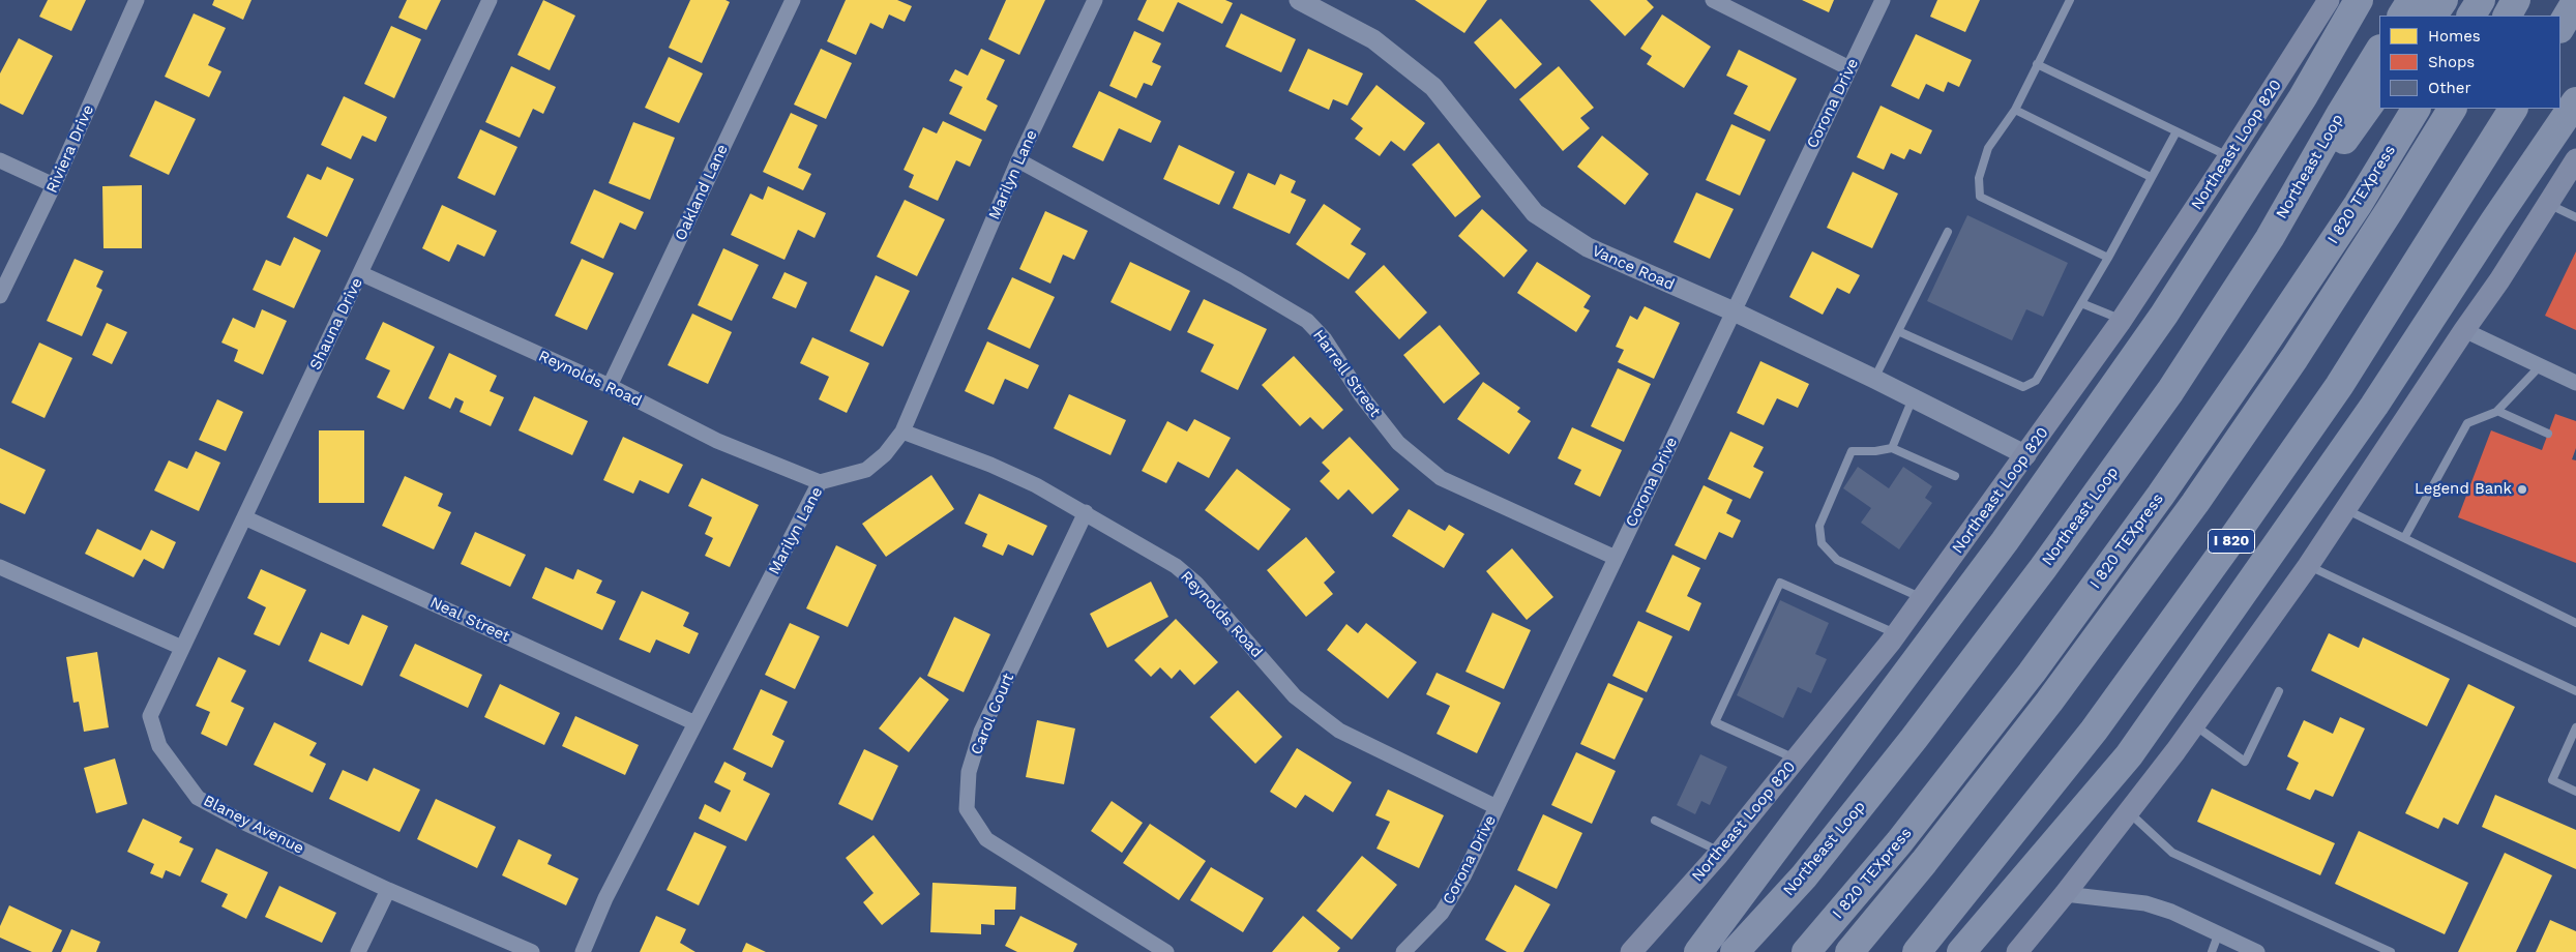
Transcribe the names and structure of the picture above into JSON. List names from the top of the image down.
{
  "streets": {
    "highway": ["Northeast Loop", "I 820 TEXpress", "I 820"],
    "main road": ["Northeast Loop 820"],
    "street": [
      "Corona Drive",
      "Riviera Drive",
      "Marilyn Lane",
      "Oakland Lane",
      "Vance Road",
      "Shauna Drive",
      "Harrell Street",
      "Reynolds Road",
      "Neal Street",
      "Carol Court",
      "Blaney Avenue"
    ]
  },
  "crossings": [
    ["Corona Drive", "Vance Road"],
    ["Corona Drive", "Harrell Street"],
    ["Corona Drive", "Reynolds Road"],
    ["Northeast Loop 820", "Vance Road"],
    ["Marilyn Lane", "Harrell Street"],
    ["Marilyn Lane", "Reynolds Road"],
    ["Marilyn Lane", "Neal Street"],
    ["Oakland Lane", "Reynolds Road"],
    ["Shauna Drive", "Reynolds Road"],
    ["Shauna Drive", "Neal Street"],
    ["Shauna Drive", "Blaney Avenue"],
    ["Reynolds Road", "Carol Court"]
  ],
  "places": ["Legend Bank"],
  "legend": ["Homes", "Shops", "Other"]
}
